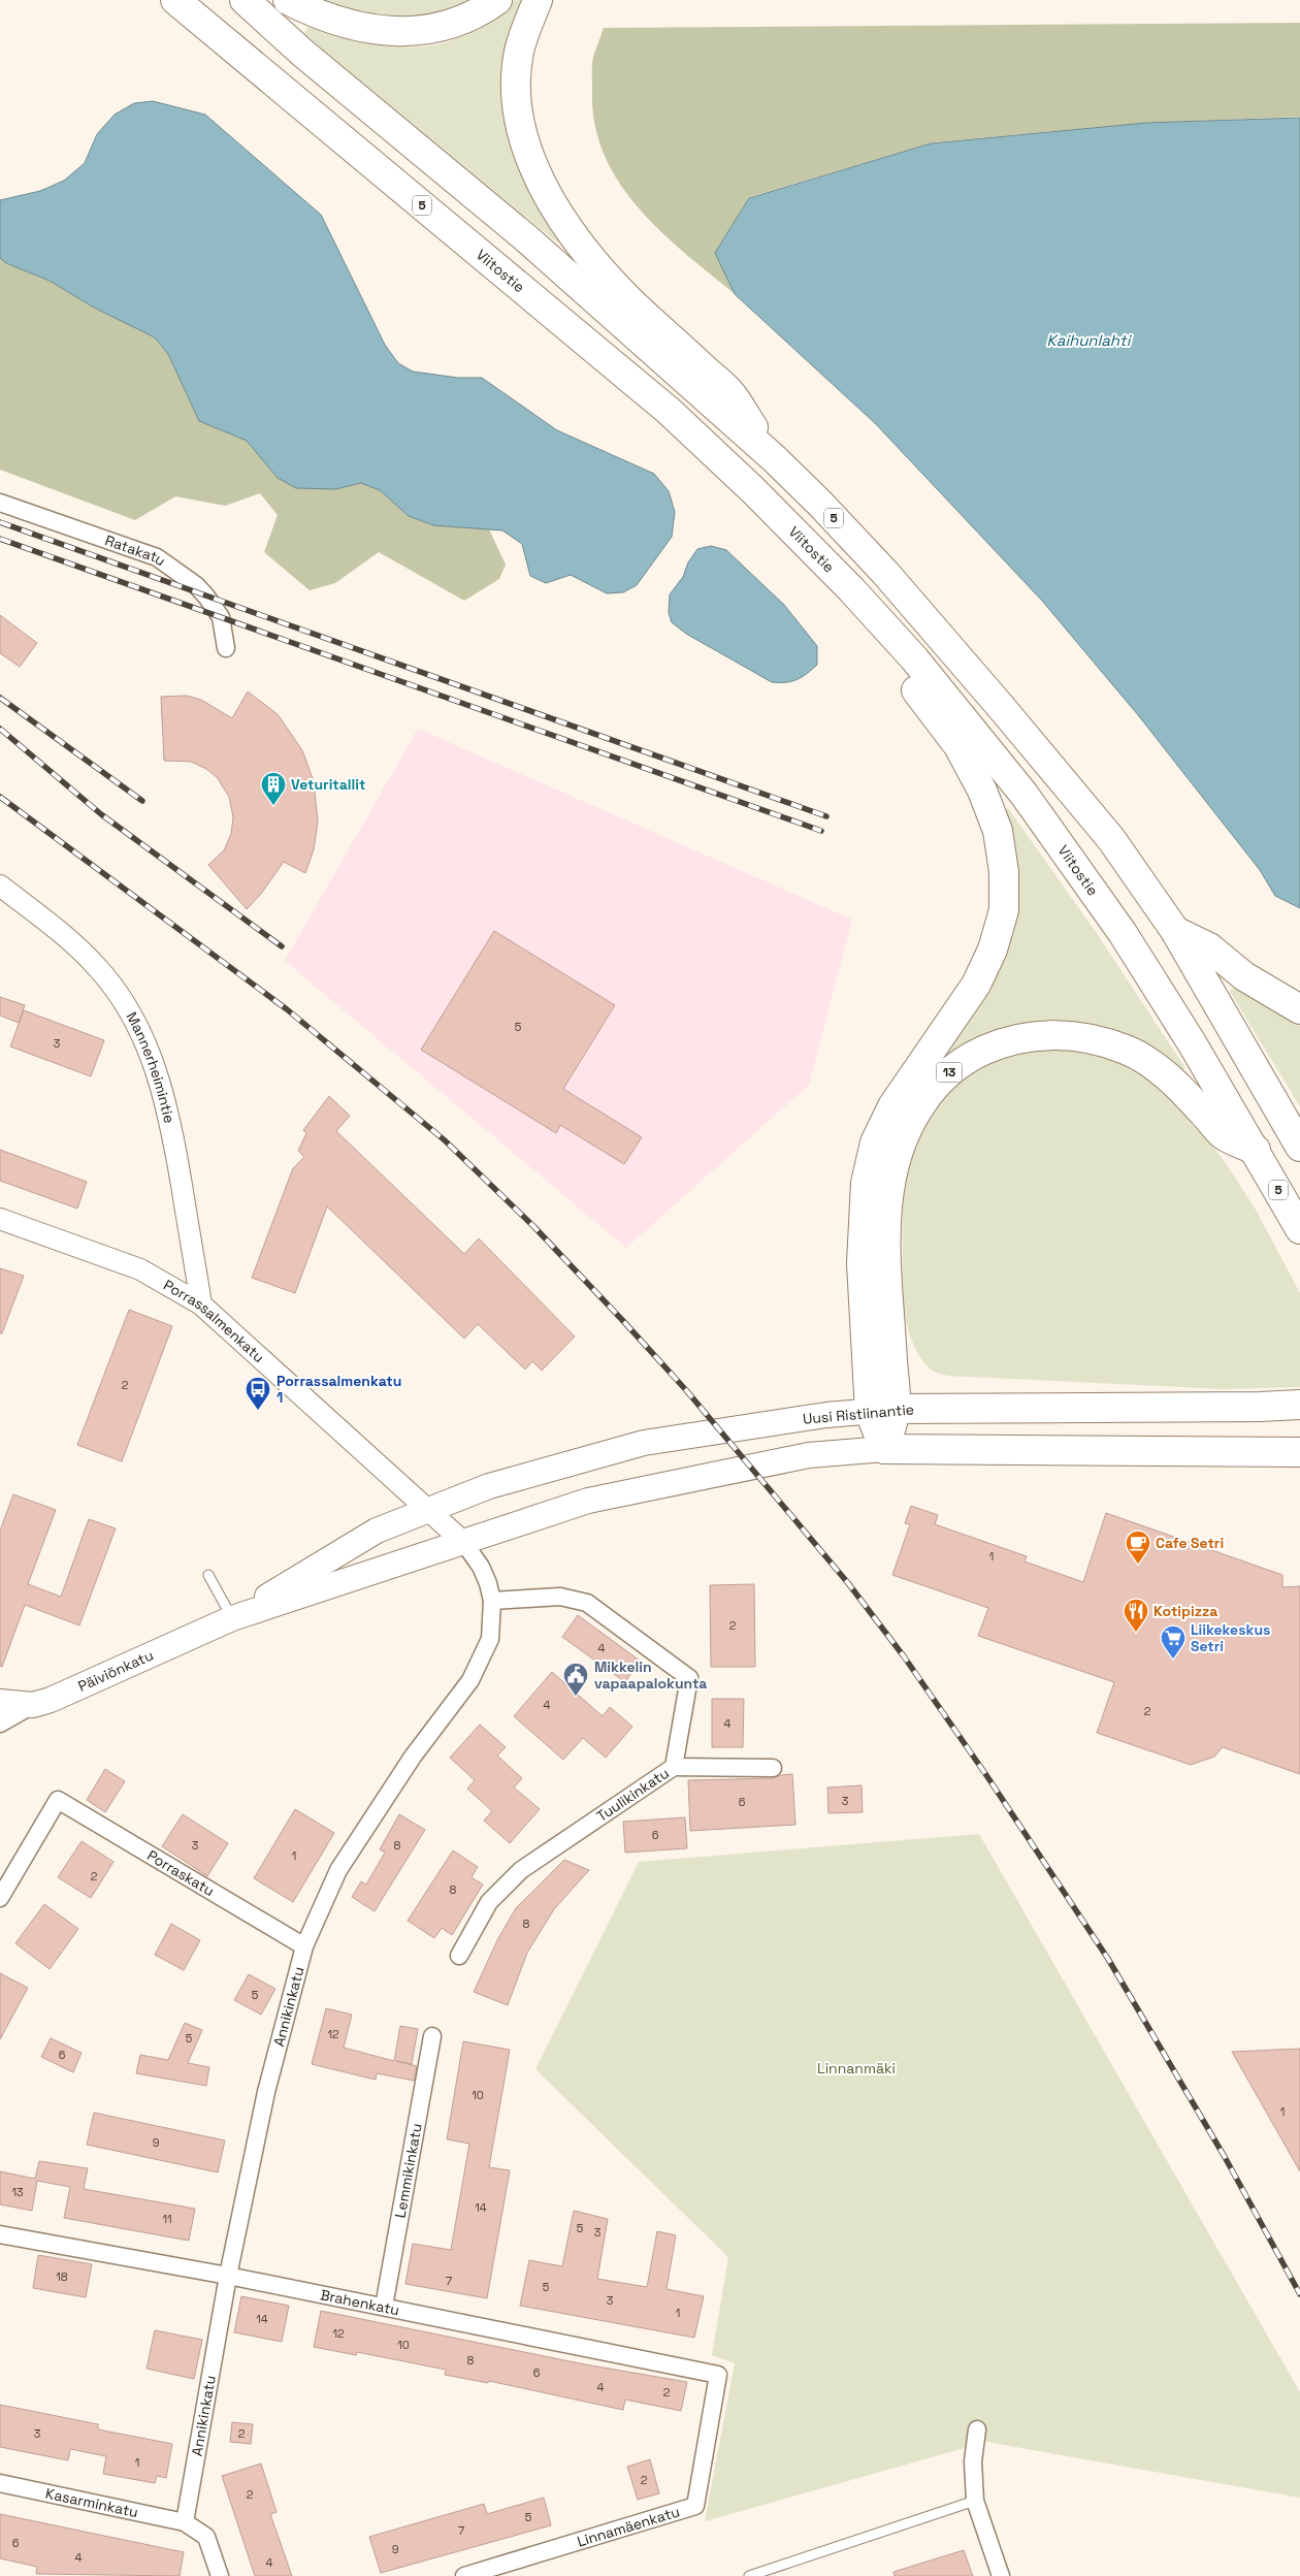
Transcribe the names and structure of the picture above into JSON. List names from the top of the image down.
{
  "streets": {
    "highway": [
      "5",
      "Viitostie",
      "13",
      "Uusi Ristiinantie"
    ],
    "main road": ["Päiviönkatu"],
    "street": [
      "Ratakatu",
      "Mannerheimintie",
      "Porrassalmenkatu",
      "Tuulikinkatu",
      "Porraskatu",
      "Annikinkatu",
      "Lemmikinkatu",
      "Brahenkatu",
      "Kasarminkatu",
      "Linnamäenkatu"
    ]
  },
  "crossings": [
    ["Viitostie", "13"],
    ["Mannerheimintie", "Porrassalmenkatu"],
    ["13", "Uusi Ristiinantie"],
    ["Porrassalmenkatu", "Uusi Ristiinantie"],
    ["Porrassalmenkatu", "Päiviönkatu"],
    ["Porrassalmenkatu", "Annikinkatu"],
    ["Uusi Ristiinantie", "Päiviönkatu"],
    ["Päiviönkatu", "Annikinkatu"],
    ["Tuulikinkatu", "Annikinkatu"],
    ["Porraskatu", "Annikinkatu"],
    ["Annikinkatu", "Brahenkatu"],
    ["Annikinkatu", "Kasarminkatu"],
    ["Lemmikinkatu", "Brahenkatu"],
    ["Brahenkatu", "Linnamäenkatu"]
  ],
  "water": ["Kaihunlahti"],
  "parks": ["Linnanmäki"],
  "places": {
    "building": ["Veturitallit"],
    "bus stop": ["Porrassalmenkatu 1"],
    "cafe": ["Cafe Setri"],
    "restaurant": ["Kotipizza"],
    "supermarket": ["Liikekeskus Setri"],
    "public building": ["Mikkelin vapaapalokunta"]
  },
  "house_numbers": [
    "5",
    "3",
    "2",
    "1",
    "2",
    "4",
    "4",
    "2",
    "4",
    "3",
    "6",
    "6",
    "3",
    "8",
    "1",
    "2",
    "8",
    "8",
    "5",
    "12",
    "5",
    "6",
    "10",
    "1",
    "9",
    "13",
    "14",
    "11",
    "5",
    "3",
    "18",
    "7",
    "5",
    "3",
    "1",
    "14",
    "12",
    "10",
    "8",
    "6",
    "4",
    "2",
    "3",
    "2",
    "1",
    "2",
    "2",
    "5",
    "7",
    "6",
    "9",
    "4",
    "4"
  ]
}
